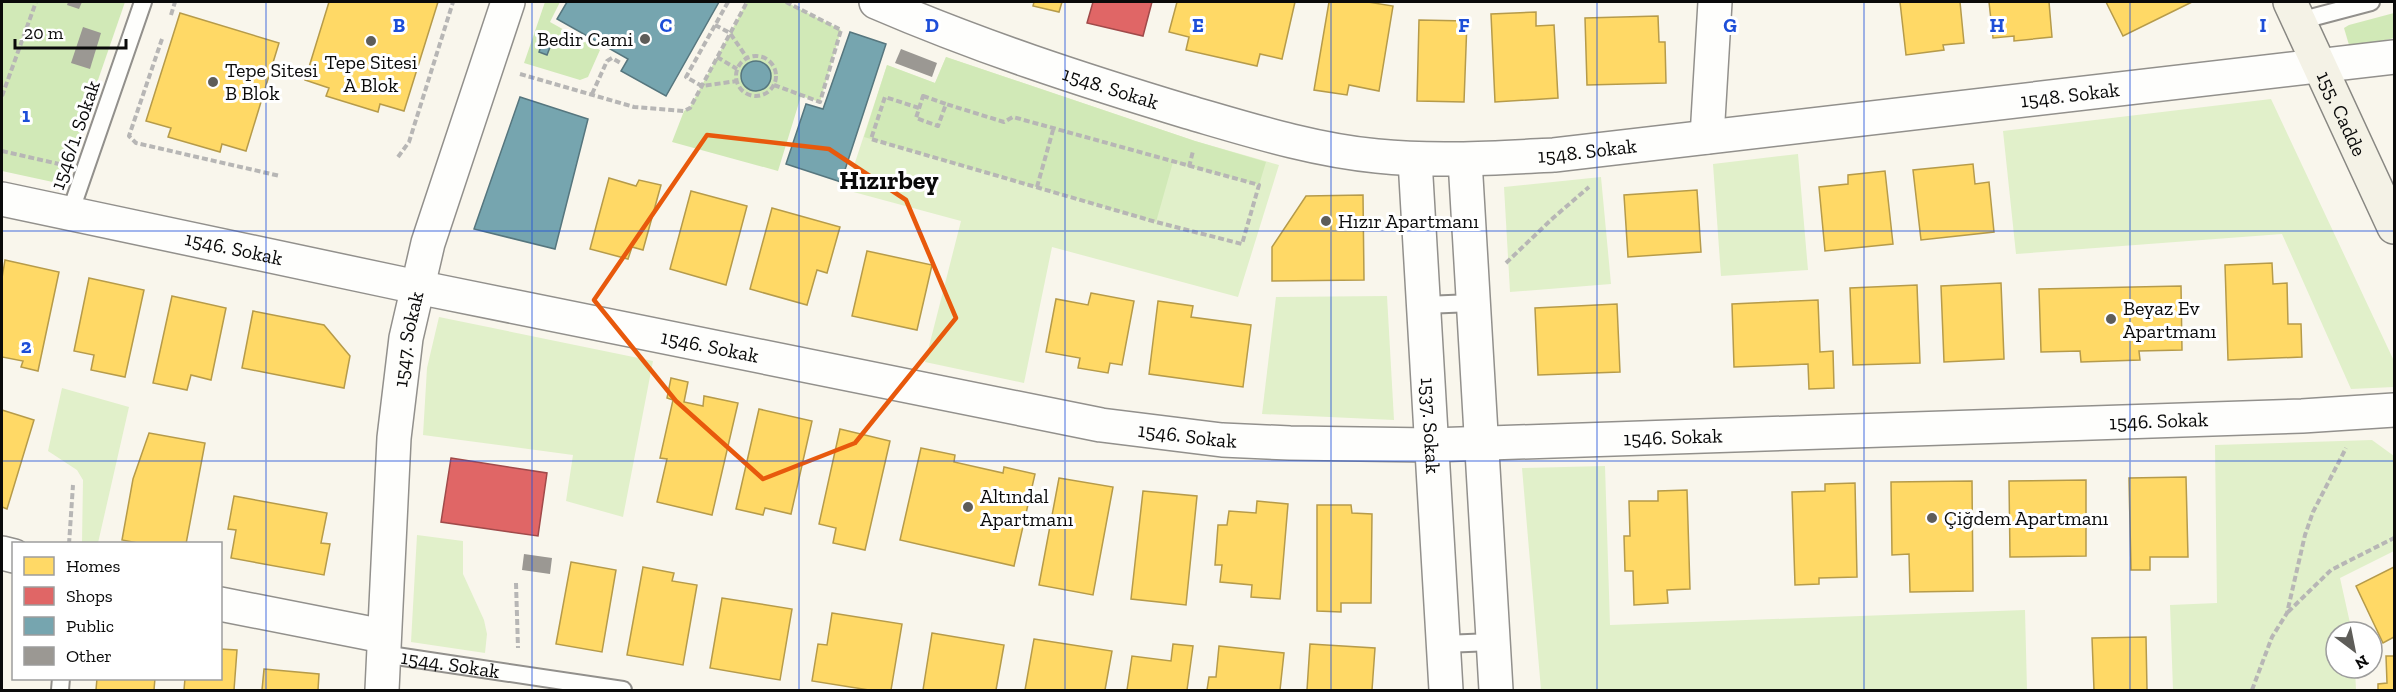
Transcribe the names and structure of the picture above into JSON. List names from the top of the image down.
{
  "streets": {
    "street": [
      "1548. Sokak",
      "155. Cadde",
      "1546. Sokak",
      "1547. Sokak",
      "1537. Sokak",
      "1544. Sokak"
    ],
    "lane": ["1546/1. Sokak"]
  },
  "crossings": [
    ["1548. Sokak", "155. Cadde"],
    ["1548. Sokak", "1537. Sokak"],
    ["1546/1. Sokak", "1546. Sokak"],
    ["1546. Sokak", "1547. Sokak"],
    ["1546. Sokak", "1537. Sokak"],
    ["1547. Sokak", "1544. Sokak"]
  ],
  "districts": ["Hızırbey"],
  "places": [
    "Bedir Cami",
    "Tepe Sitesi A Blok",
    "Tepe Sitesi B Blok",
    "Hızır Apartmanı",
    "Beyaz Ev Apartmanı",
    "Altındal Apartmanı",
    "Çiğdem Apartmanı"
  ],
  "legend": [
    "Homes",
    "Shops",
    "Public",
    "Other"
  ],
  "scale_bar": "20 m",
  "north": "bottom right",
  "grid": {
    "columns": [
      "B",
      "C",
      "D",
      "E",
      "F",
      "G",
      "H",
      "I"
    ],
    "rows": ["1", "2"]
  }
}
